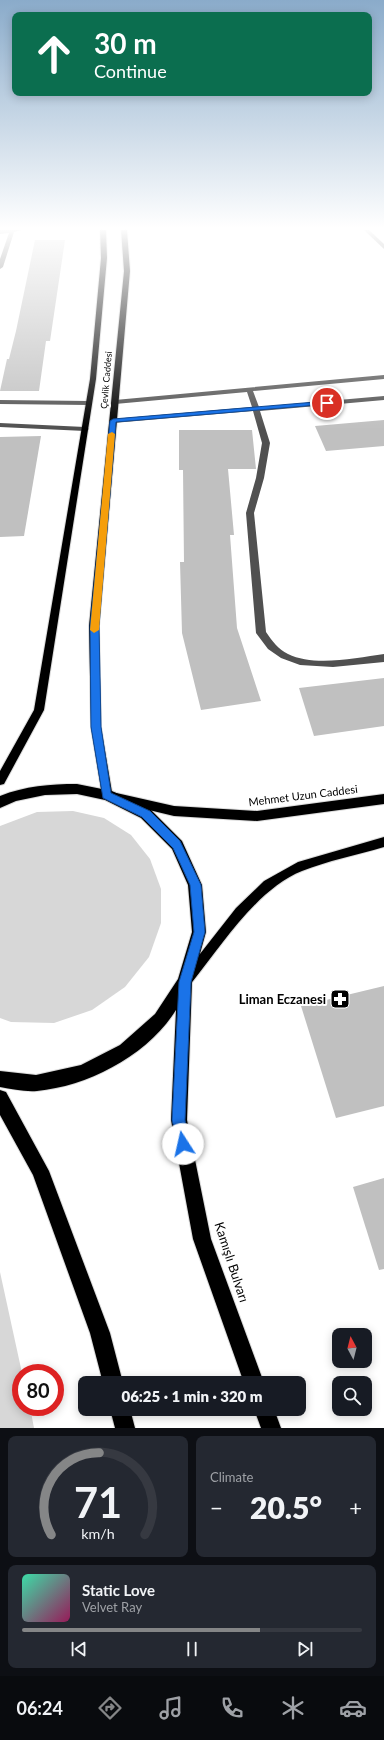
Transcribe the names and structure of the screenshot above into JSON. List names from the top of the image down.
{
  "streets": {
    "highway": ["Kamışlı Bulvarı"],
    "main road": ["Çevlik Caddesi", "Mehmet Uzun Caddesi"]
  },
  "crossings": [
    ["Çevlik Caddesi", "Mehmet Uzun Caddesi"]
  ],
  "places": {
    "pharmacy": ["Liman Eczanesi"]
  },
  "north": "top",
  "page": {
    "turn": ["30 m", "Continue"],
    "limit": "80",
    "trip": "06:25 · 1 min · 320 m",
    "tile": "Climate",
    "heat": ["−", "20.5°", "+"],
    "song": ["Static Love", "Velvet Ray"],
    "tabs": "06:24",
    "gauge": ["71", "km/h"]
  }
}
